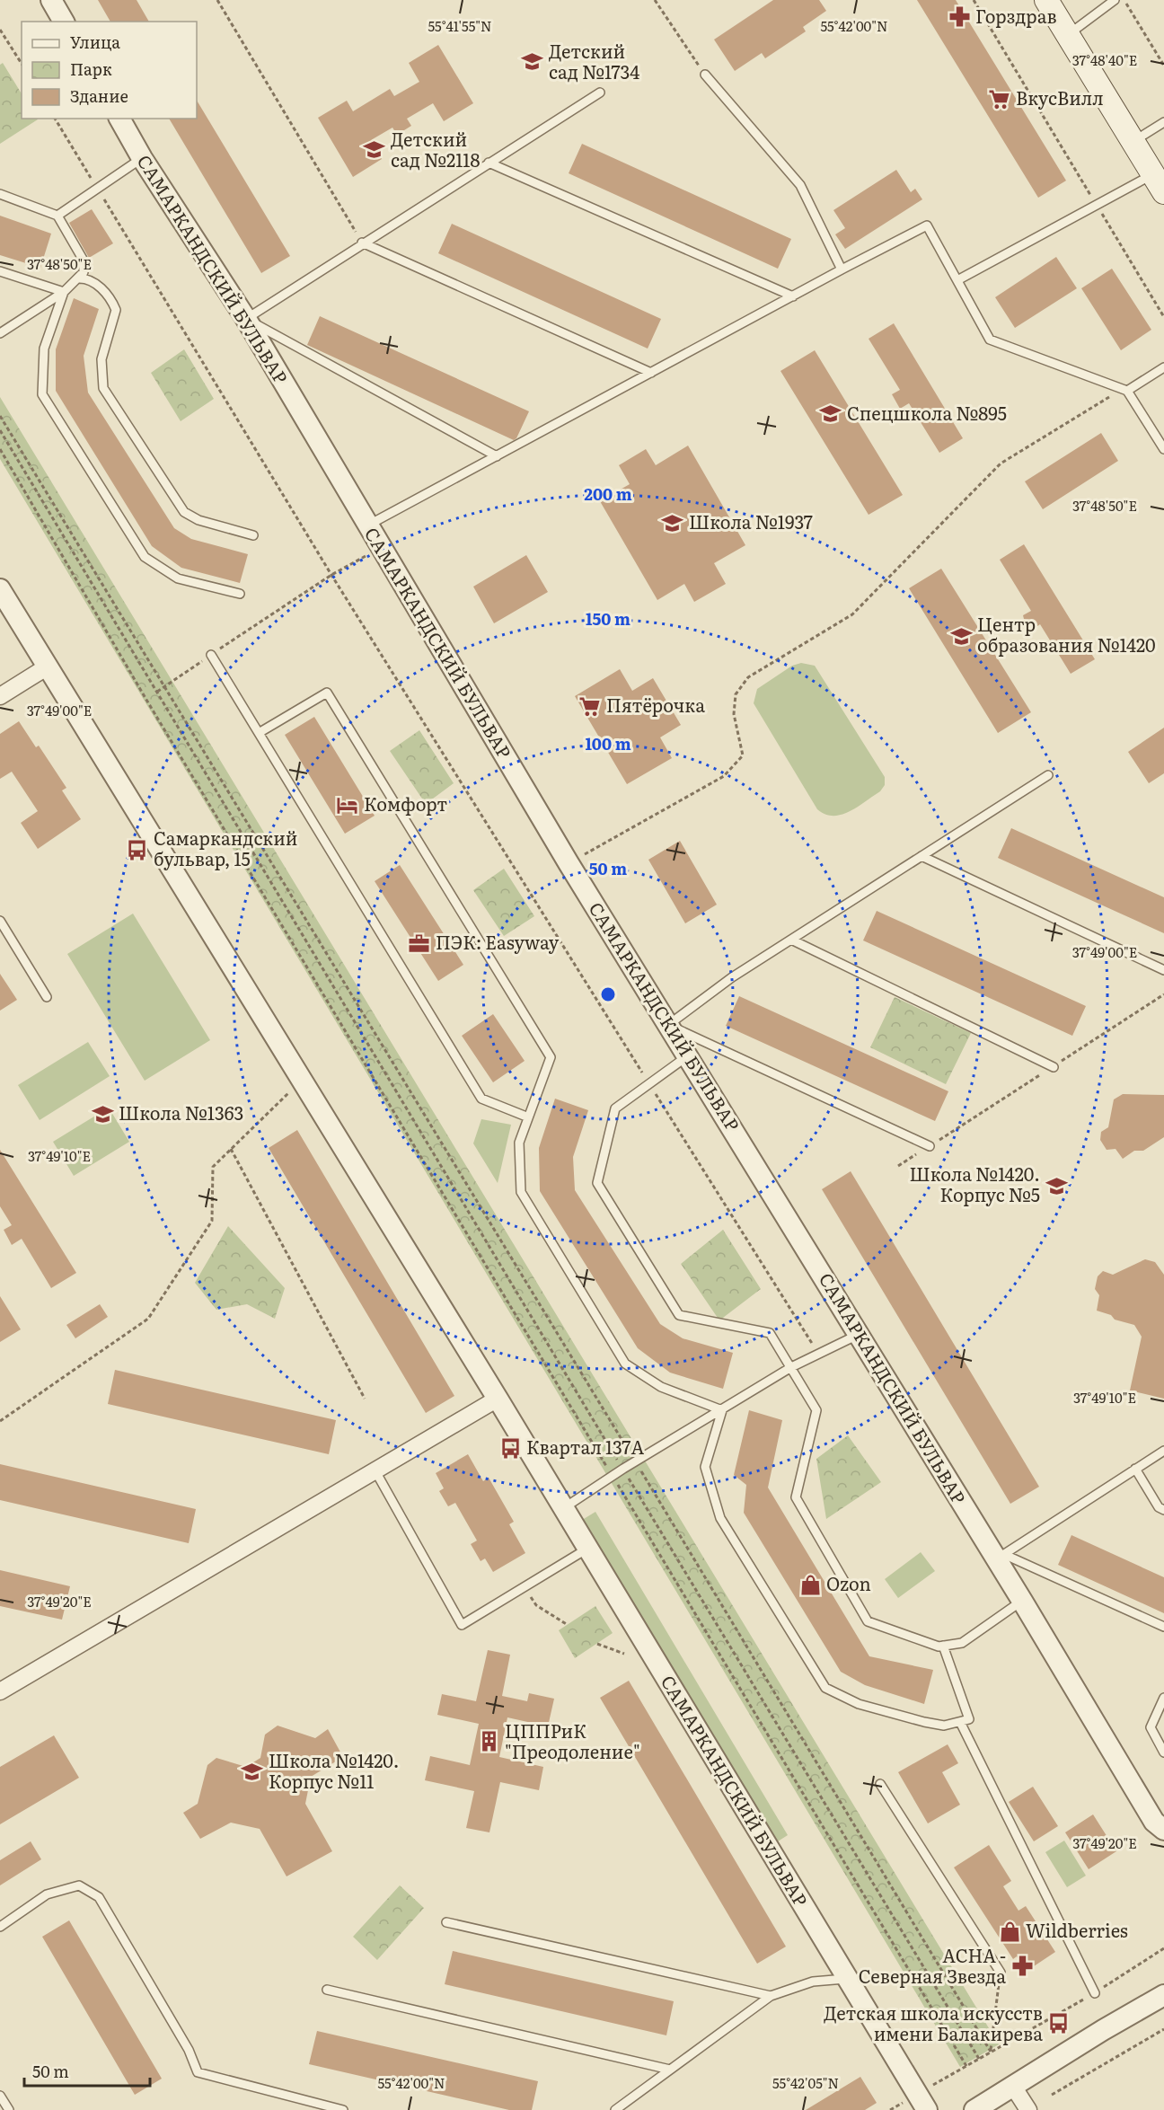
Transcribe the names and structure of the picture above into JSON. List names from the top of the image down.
{
  "streets": {
    "street": ["САМАРКАНДСКИЙ БУЛЬВАР"]
  },
  "places": {
    "pharmacy": ["Горздрав", "АСНА - Северная Звезда"],
    "school or university": [
      "Детский сад №1734",
      "Детский сад №2118",
      "Спецшкола №895",
      "Школа №1937",
      "Центр образования №1420",
      "Школа №1363",
      "Школа №1420. Корпус №5",
      "Школа №1420. Корпус №11"
    ],
    "supermarket": ["ВкусВилл", "Пятёрочка"],
    "hotel": ["Комфорт"],
    "bus stop": ["Самаркандский бульвар, 15", "Квартал 137А", "Детская школа искусств имени Балакирева"],
    "office": ["ПЭК: Easyway"],
    "shop": ["Ozon", "Wildberries"],
    "building": ["ЦППРиК \"Преодоление\""]
  },
  "legend": ["Улица", "Парк", "Здание"],
  "scale_bar": "50 m",
  "coordinates": [
    "55°41'55\"N",
    "55°42'00\"N",
    "37°48'40\"E",
    "37°48'50\"E",
    "37°49'00\"E",
    "37°49'10\"E",
    "37°49'20\"E",
    "55°42'05\"N"
  ],
  "rings": [
    "200 m",
    "150 m",
    "100 m",
    "50 m"
  ]
}
